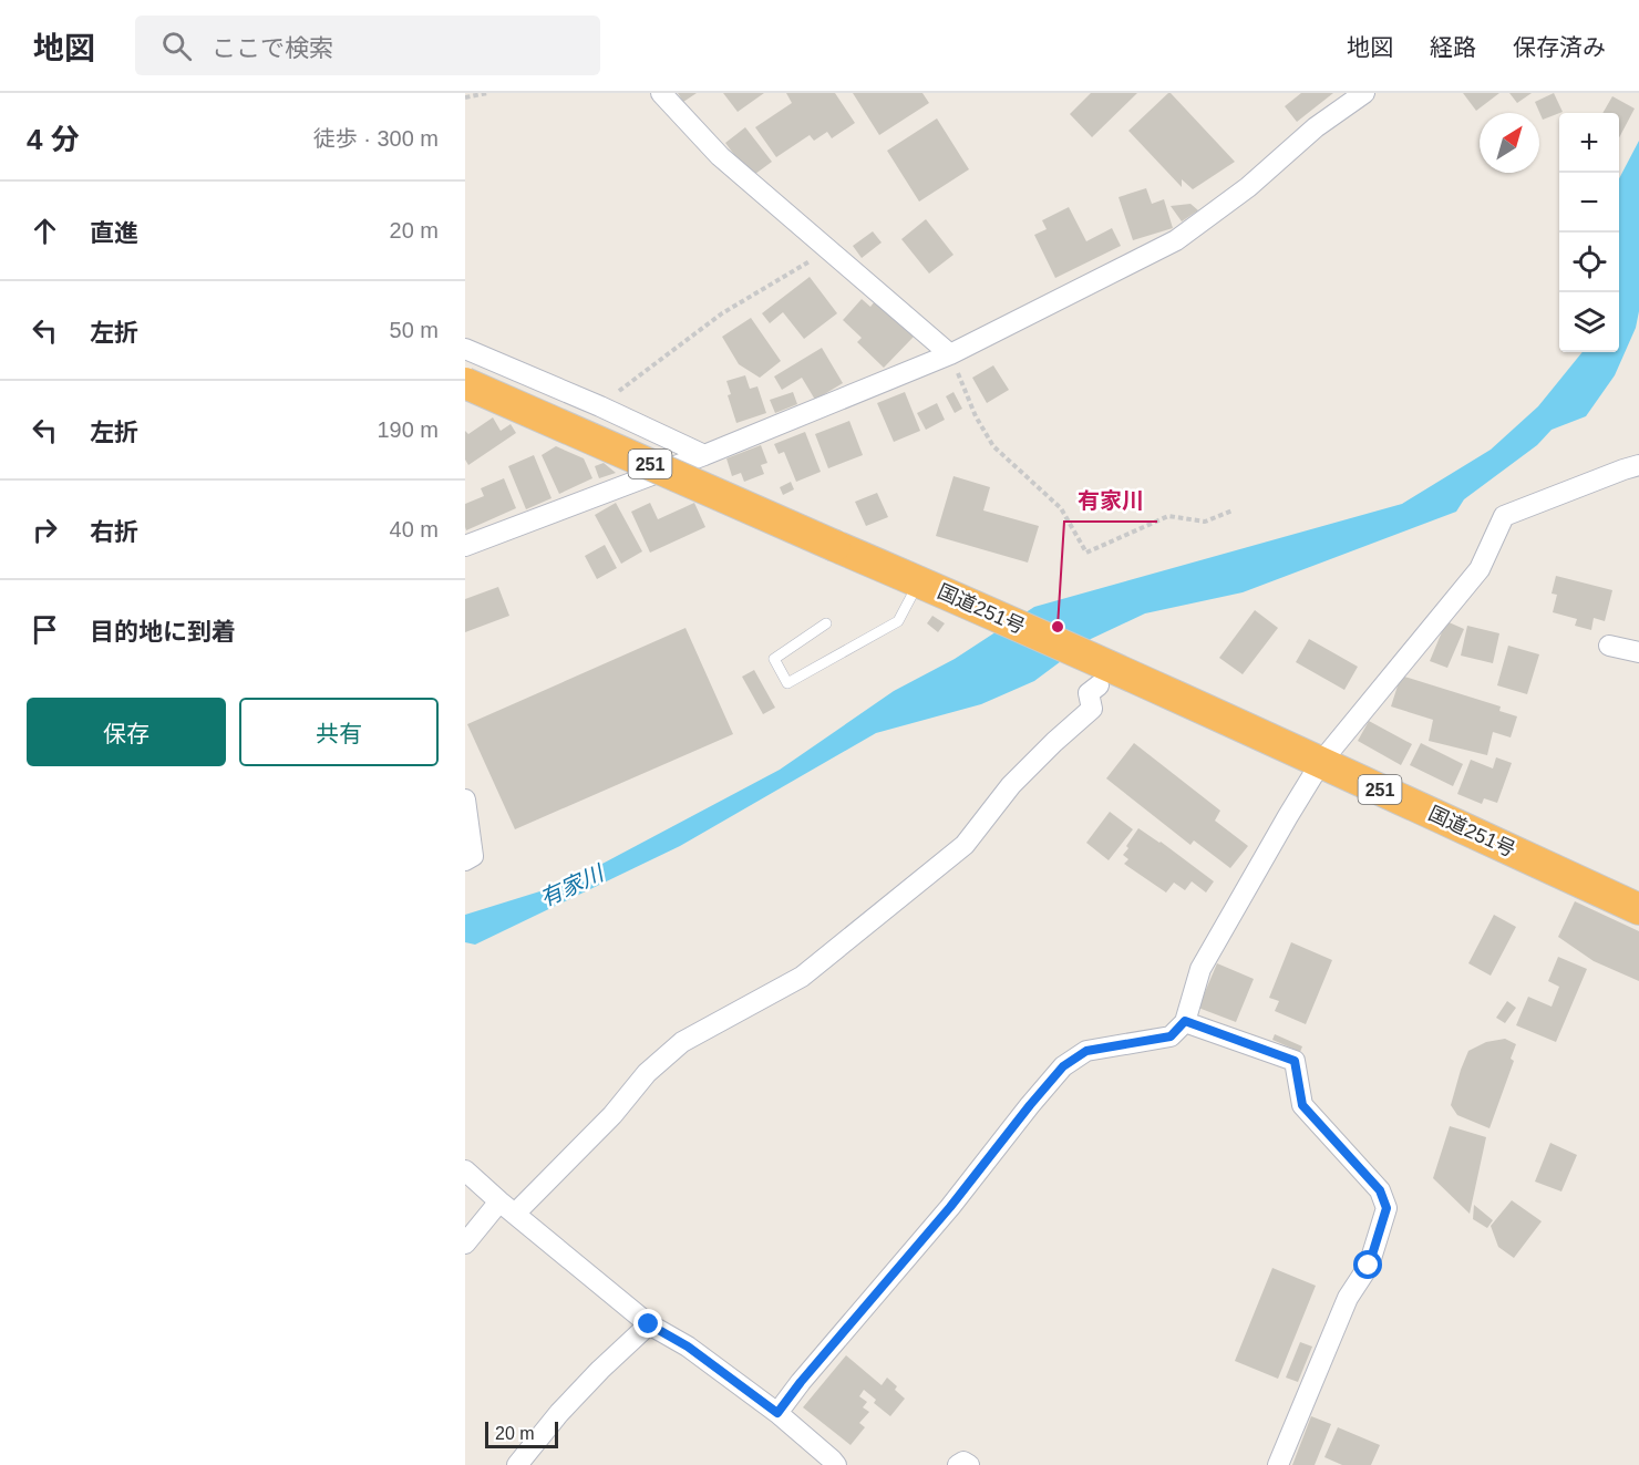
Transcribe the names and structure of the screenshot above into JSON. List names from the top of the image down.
{
  "streets": {
    "highway": ["251", "国道251号"]
  },
  "water": ["有家川"],
  "places": ["有家川"],
  "scale_bar": "20 m",
  "north": "top right",
  "page": {
    "header": "地図",
    "search": "ここで検索",
    "nav": ["地図", "経路", "保存済み"],
    "heading": ["4 分", "徒歩 · 300 m"],
    "map_buttons": ["+", "−"],
    "list": [
      ["直進", "20 m"],
      ["左折", "50 m"],
      ["左折", "190 m"],
      ["右折", "40 m"],
      "目的地に到着"
    ],
    "buttons": ["保存", "共有"],
    "scale": "20 m"
  }
}
